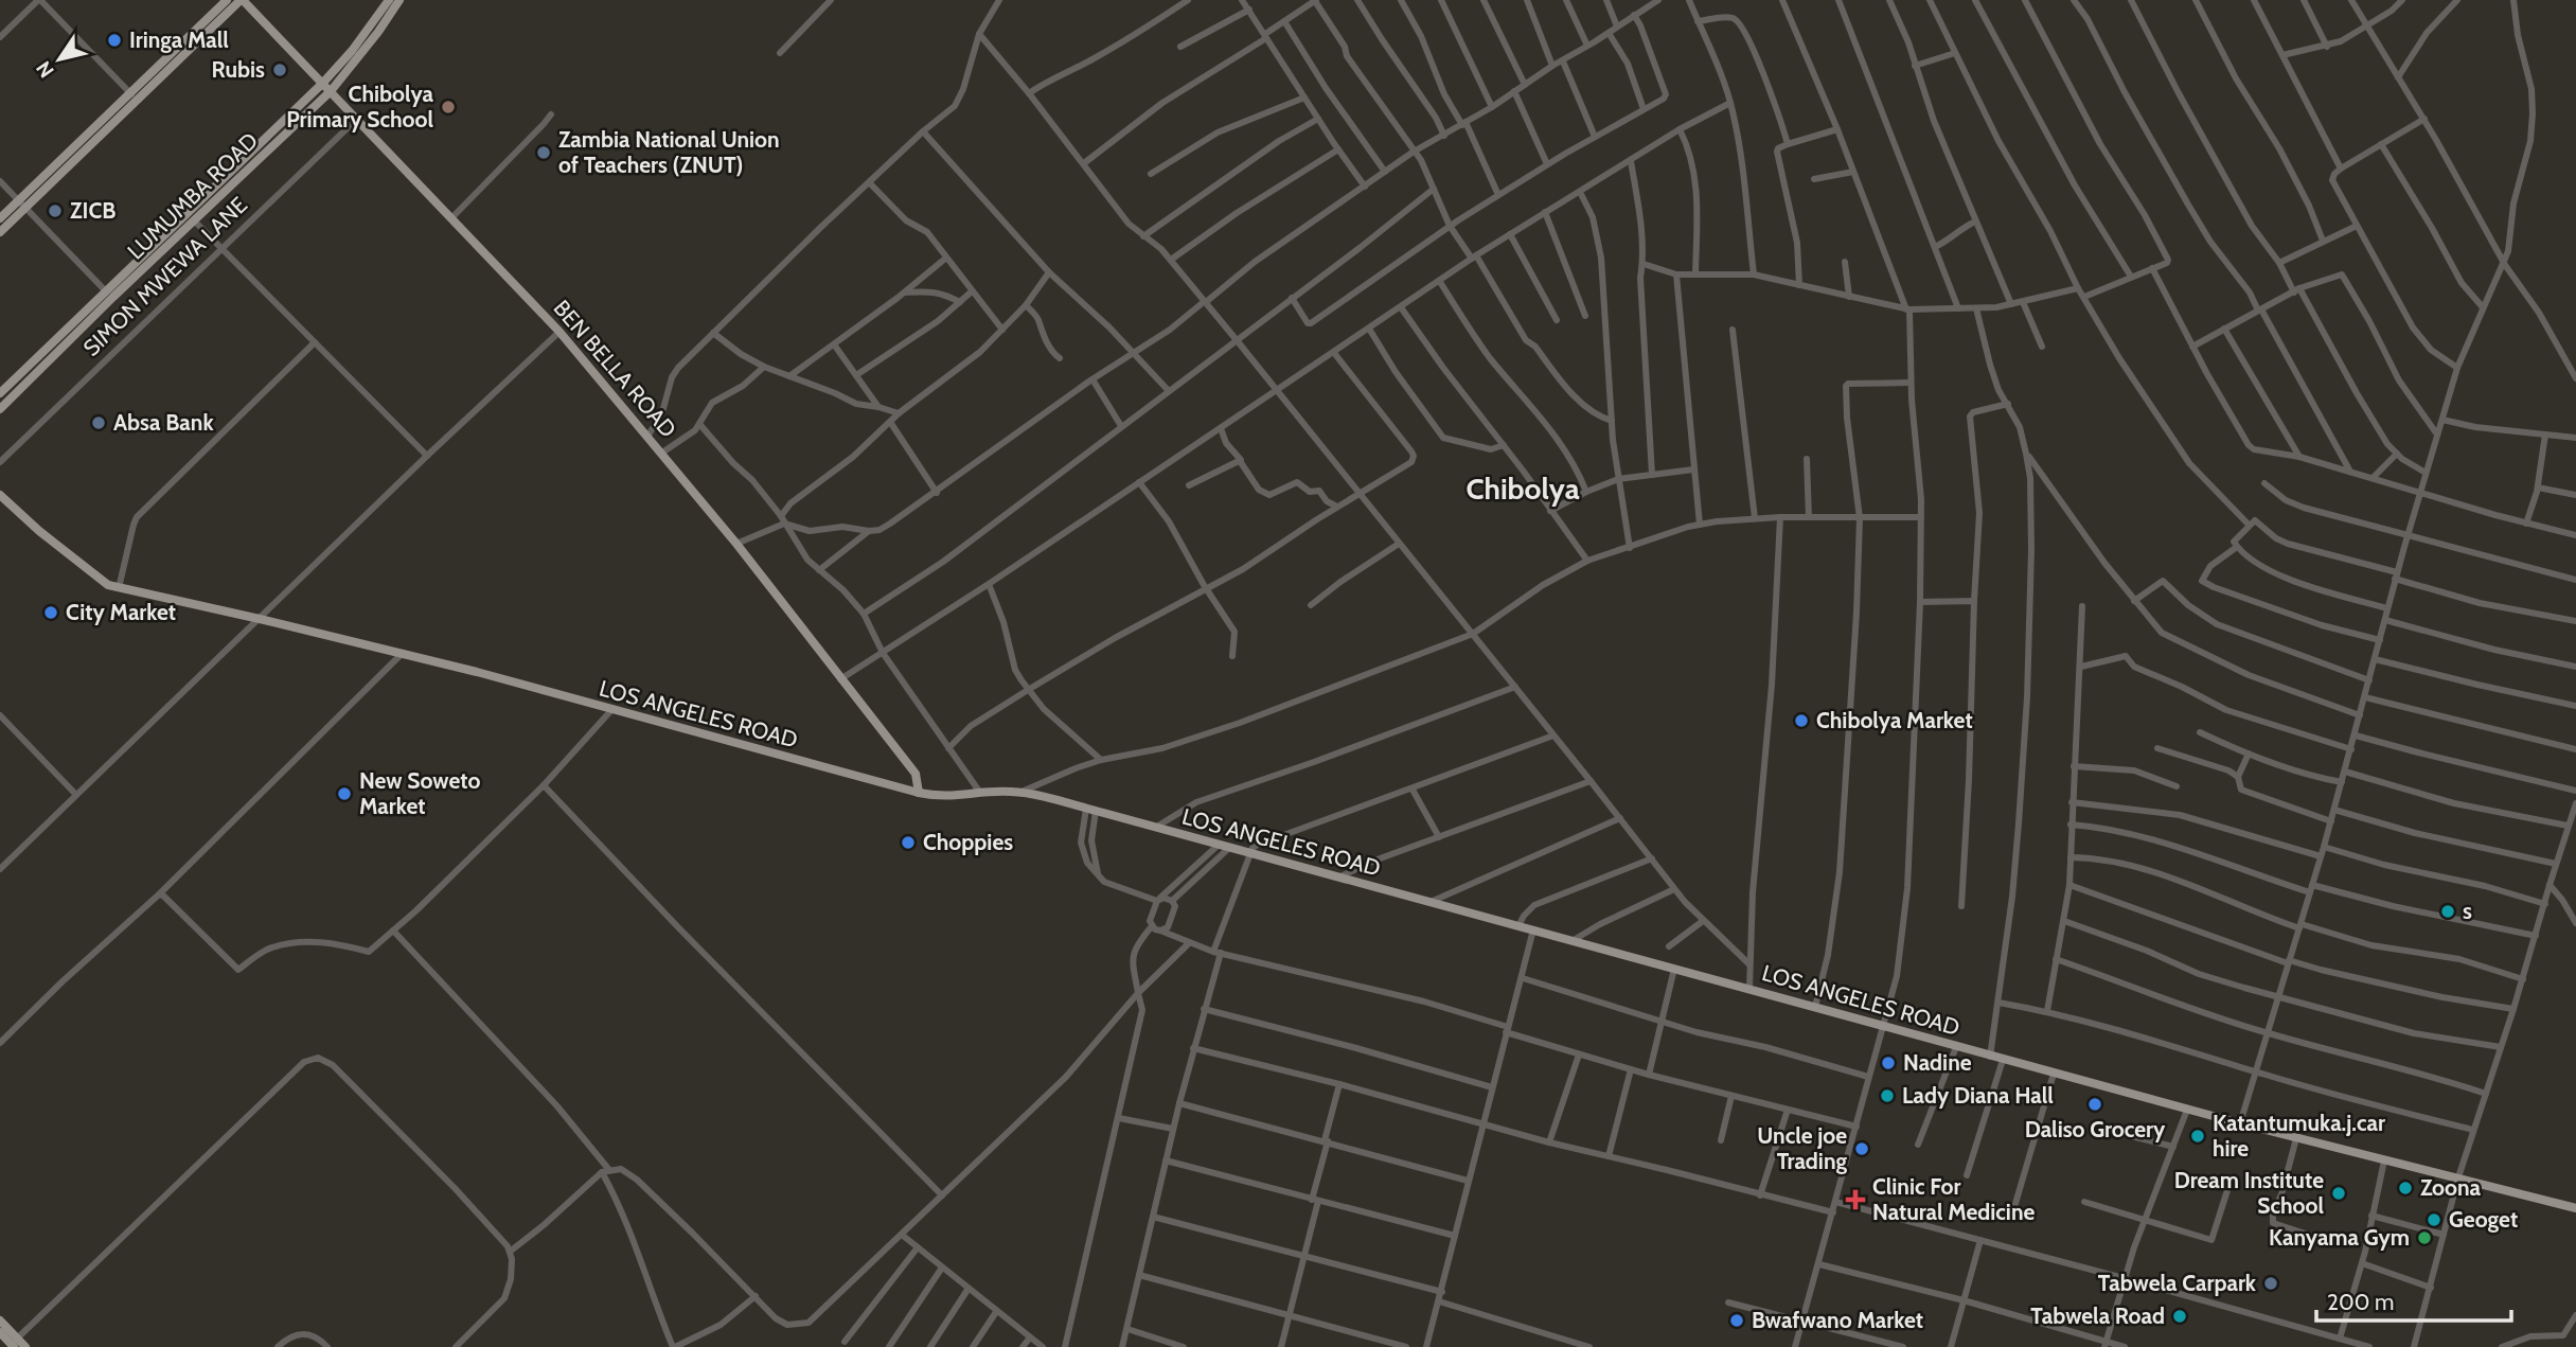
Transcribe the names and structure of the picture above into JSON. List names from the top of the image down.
{
  "streets": {
    "main road": ["LUMUMBA ROAD", "BEN BELLA ROAD", "LOS ANGELES ROAD"],
    "street": ["SIMON MWEWA LANE"]
  },
  "crossings": [
    ["LUMUMBA ROAD", "BEN BELLA ROAD"],
    ["SIMON MWEWA LANE", "BEN BELLA ROAD"],
    ["BEN BELLA ROAD", "LOS ANGELES ROAD"]
  ],
  "districts": ["Chibolya"],
  "places": {
    "other": [
      "Iringa Mall",
      "Rubis",
      "Chibolya Primary School",
      "Zambia National Union of Teachers (ZNUT)",
      "ZICB",
      "Absa Bank",
      "City Market",
      "Chibolya Market",
      "New Soweto Market",
      "Choppies",
      "s",
      "Nadine",
      "Lady Diana Hall",
      "Daliso Grocery",
      "Katantumuka.j.car hire",
      "Uncle joe Trading",
      "Zoona",
      "Dream Institute School",
      "Geoget",
      "Kanyama Gym",
      "Tabwela Carpark",
      "Tabwela Road",
      "Bwafwano Market"
    ],
    "health": ["Clinic For Natural Medicine"]
  },
  "scale_bar": "200 m",
  "north": "bottom left"
}
